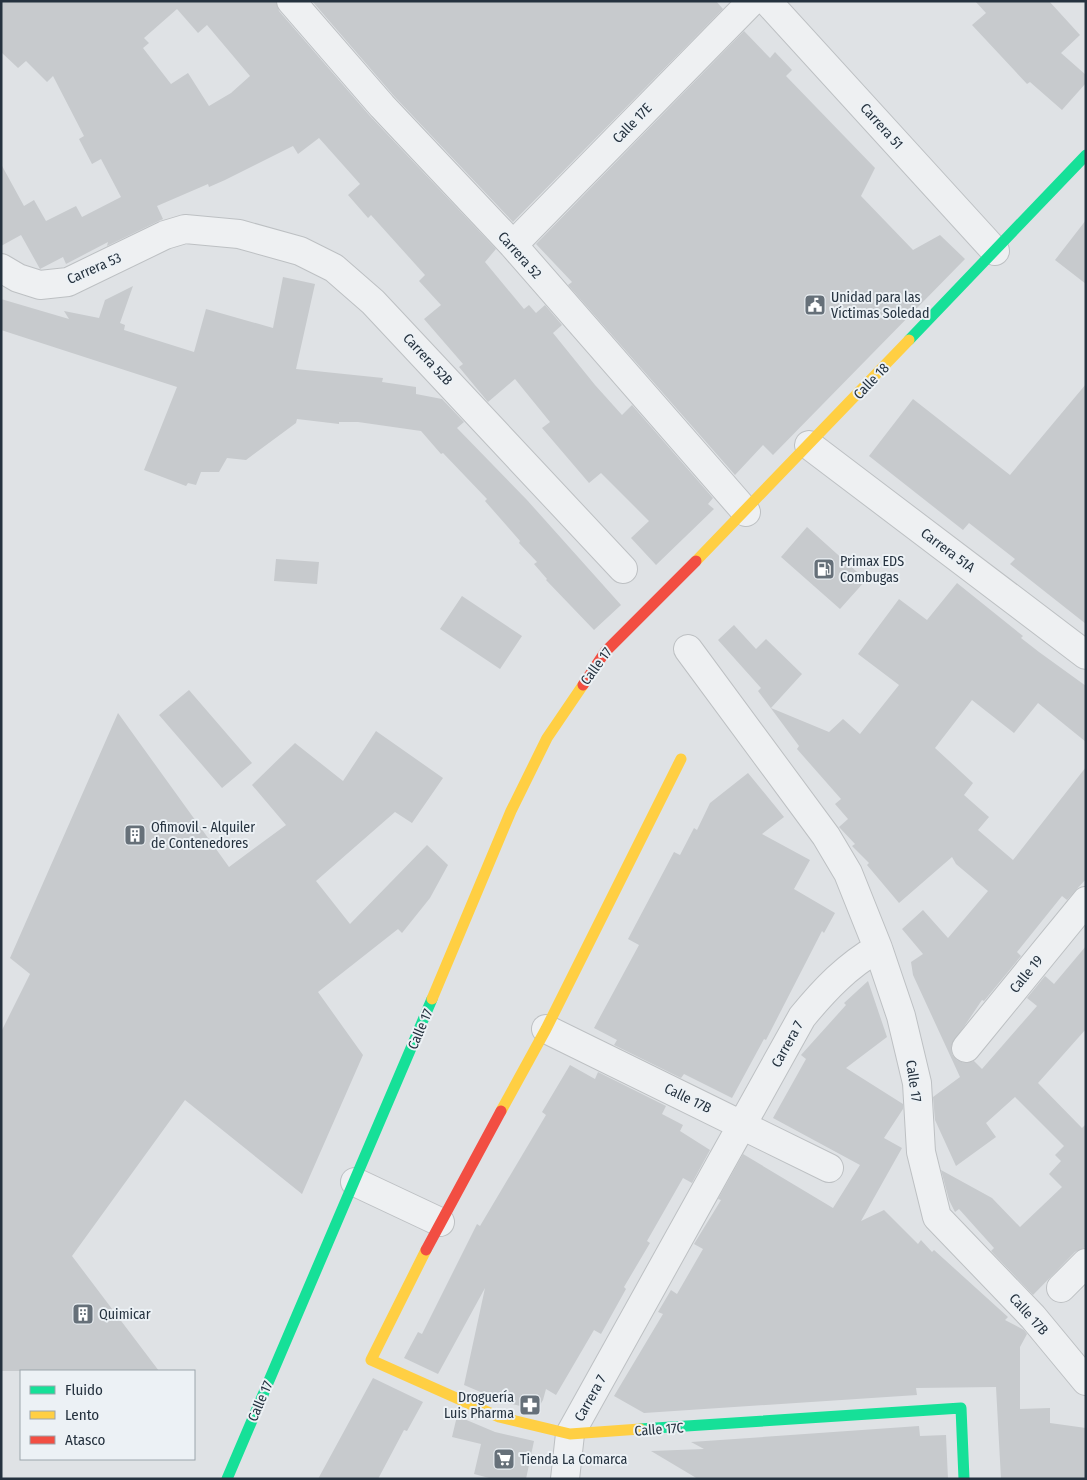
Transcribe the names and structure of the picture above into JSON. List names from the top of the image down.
{
  "streets": {
    "main road": ["Calle 18", "Calle 17", "Calle 17C"],
    "street": [
      "Calle 17E",
      "Carrera 51",
      "Carrera 52",
      "Carrera 53",
      "Carrera 52B",
      "Carrera 51A",
      "Calle 19",
      "Carrera 7",
      "Calle 17B"
    ]
  },
  "crossings": [
    ["Calle 17E", "Carrera 52"],
    ["Carrera 51", "Calle 18"],
    ["Carrera 52", "Calle 18"],
    ["Carrera 53", "Carrera 52B"],
    ["Calle 18", "Carrera 51A"],
    ["Calle 18", "Calle 17"],
    ["Calle 17", "Carrera 7"],
    ["Calle 17", "Calle 17B"],
    ["Carrera 7", "Calle 17B"],
    ["Carrera 7", "Calle 17C"]
  ],
  "places": {
    "public building": ["Unidad para las Víctimas Soledad"],
    "fuel station": ["Primax EDS Combugas"],
    "building": ["Ofimovil - Alquiler de Contenedores", "Quimicar"],
    "pharmacy": ["Droguería Luis Pharma"],
    "supermarket": ["Tienda La Comarca"]
  },
  "legend": ["Fluido", "Lento", "Atasco"]
}
